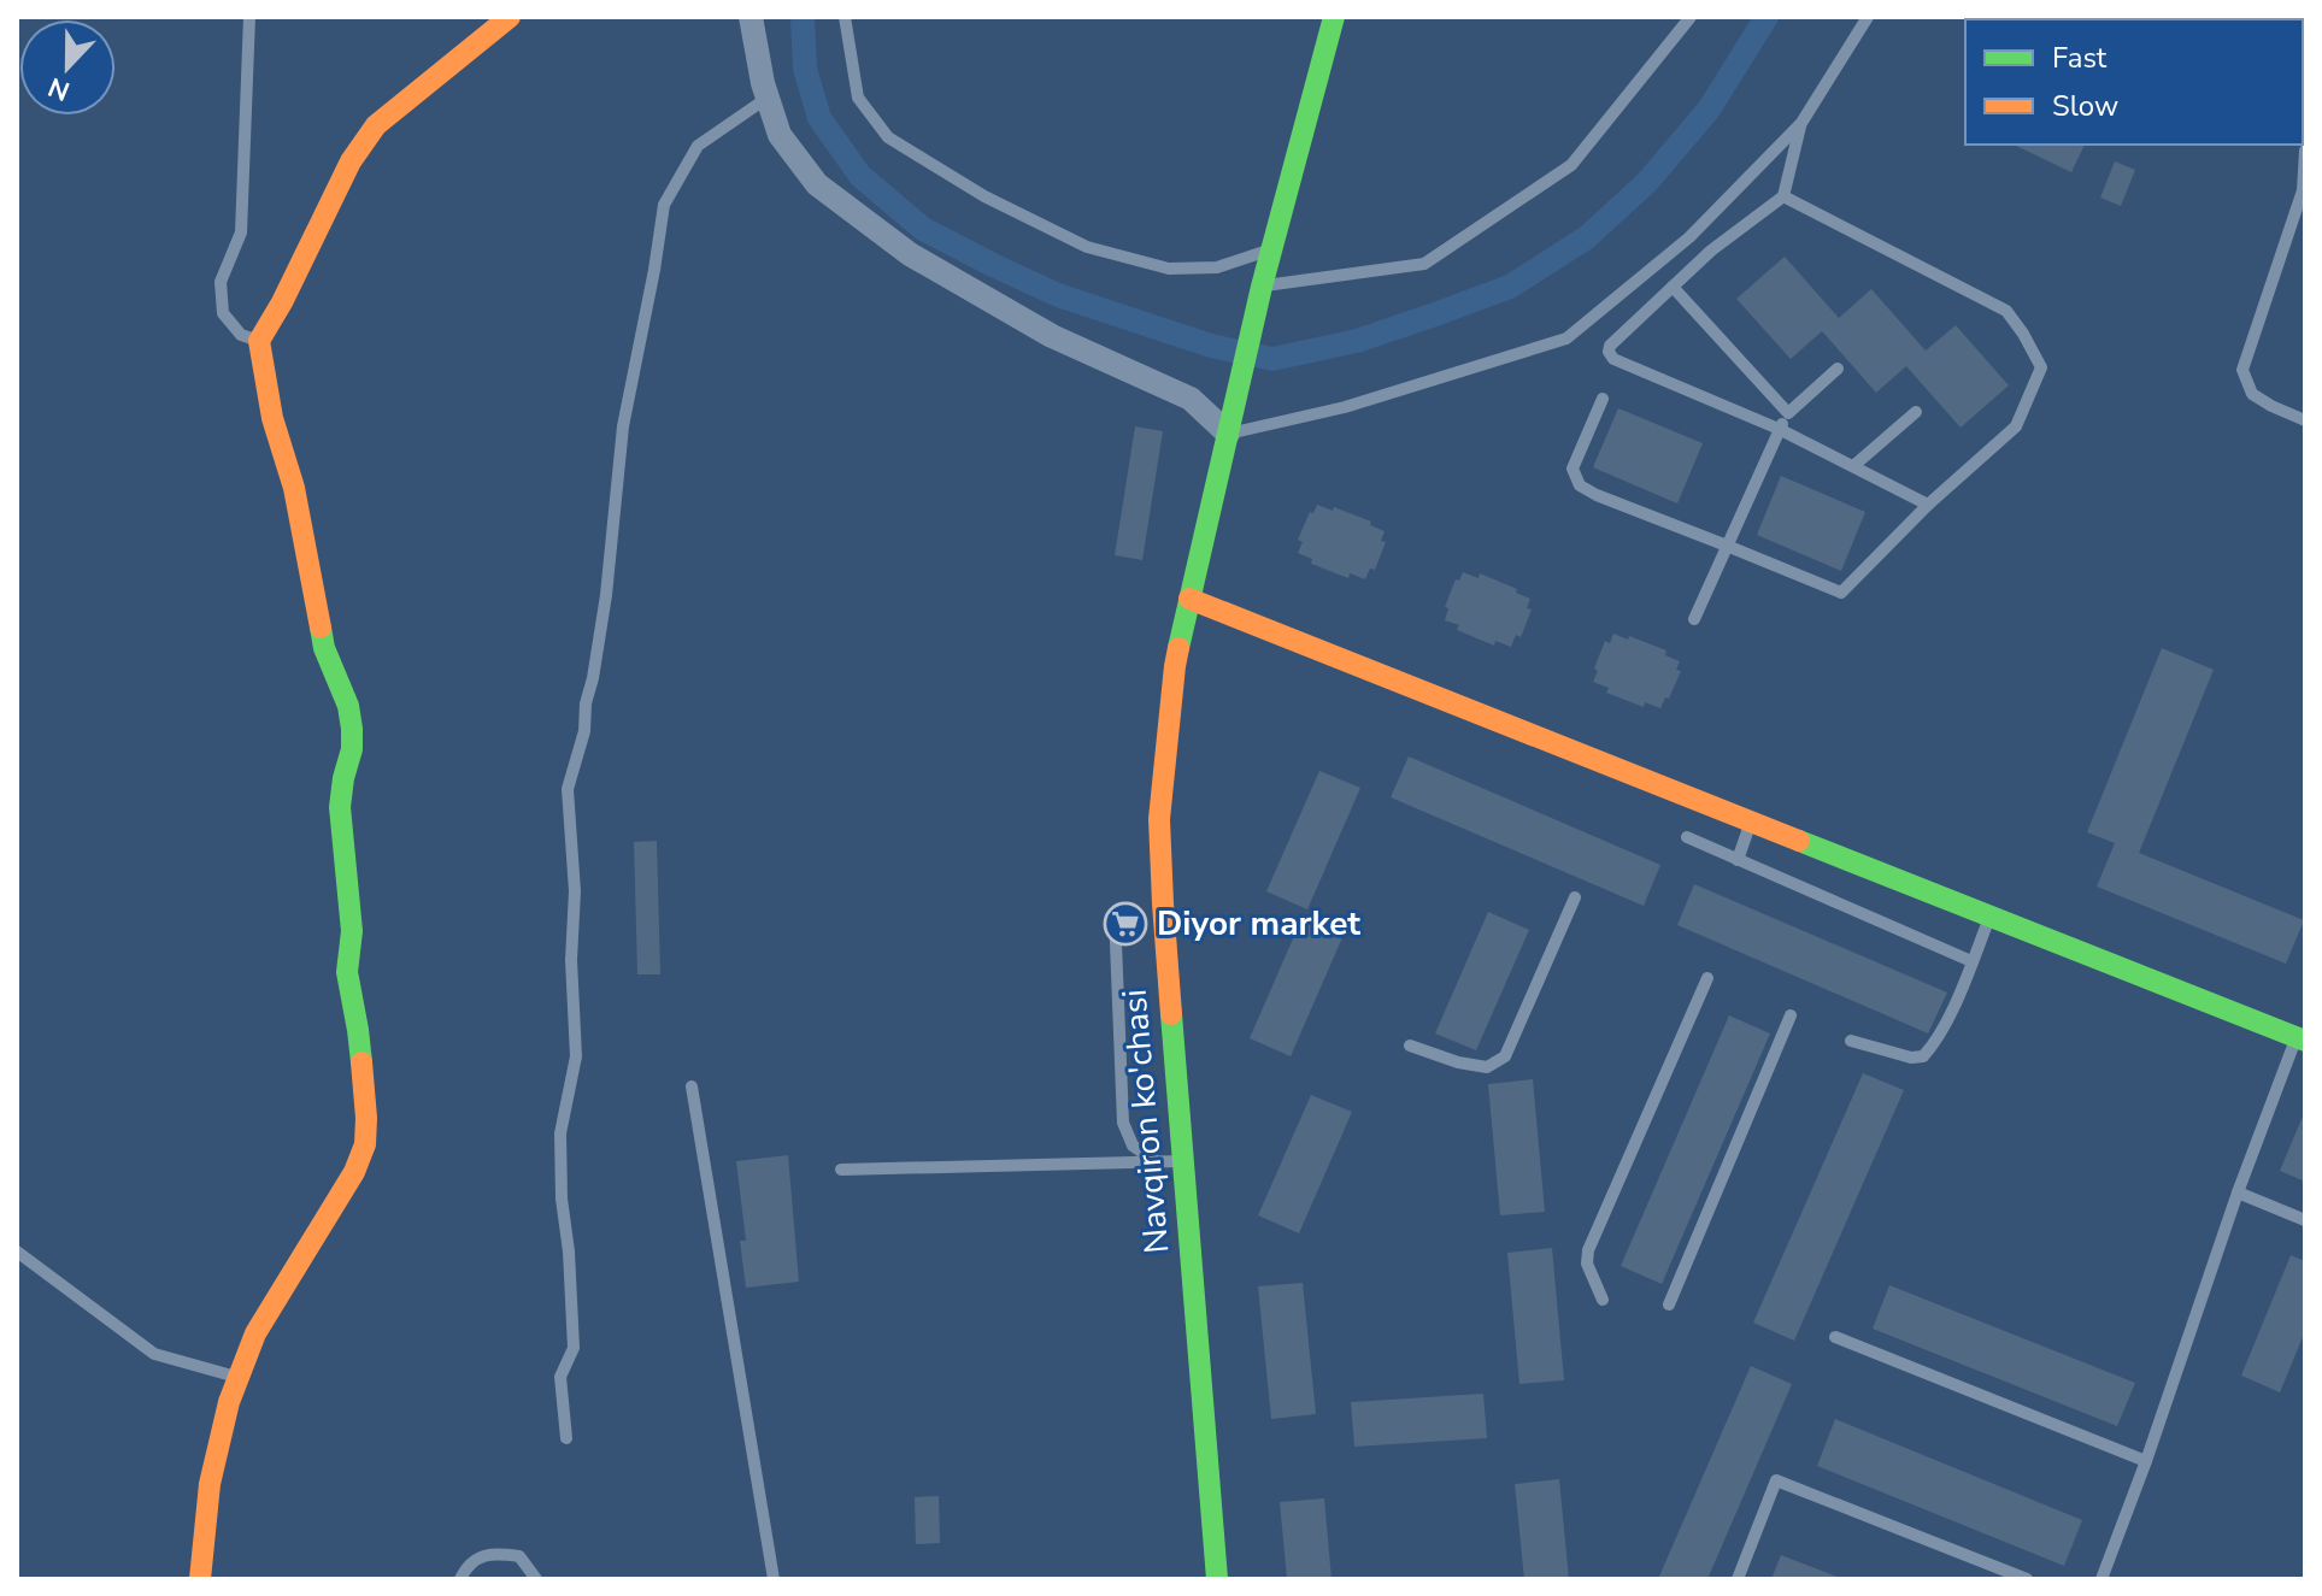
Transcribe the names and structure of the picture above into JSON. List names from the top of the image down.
{
  "streets": {
    "street": ["Navqiron ko'chasi"]
  },
  "places": {
    "supermarket": ["Diyor market"]
  },
  "legend": ["Fast", "Slow"],
  "north": "bottom"
}
